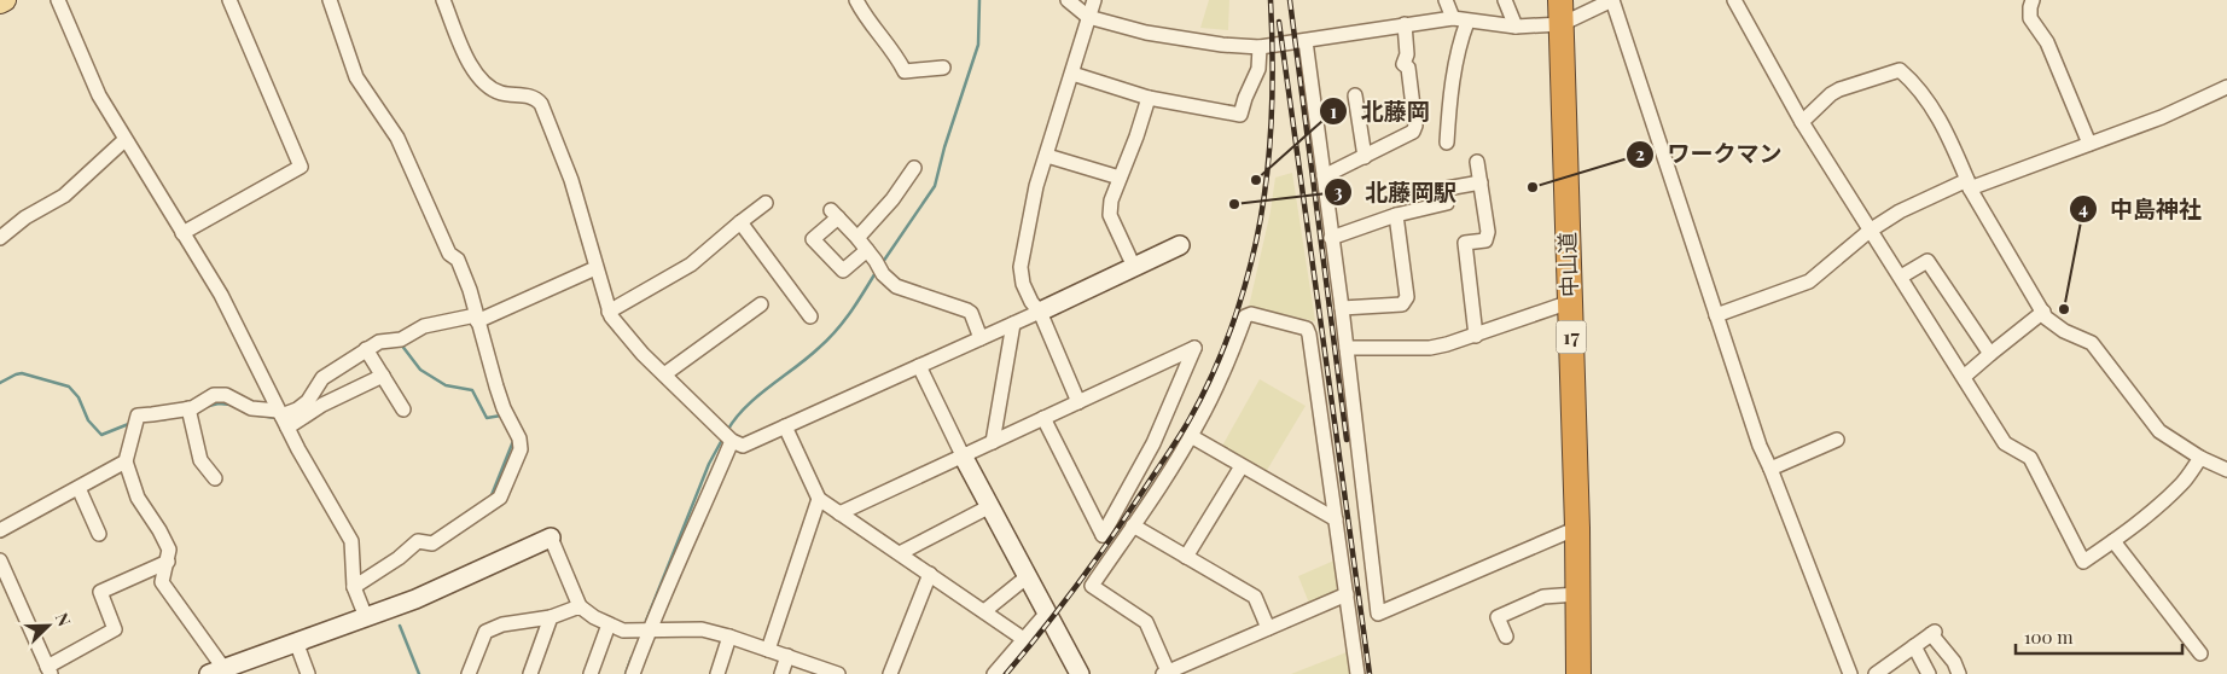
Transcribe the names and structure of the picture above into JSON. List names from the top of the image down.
{
  "streets": {
    "highway": ["中山道", "17"]
  },
  "places": [
    "北藤岡",
    "ワークマン",
    "北藤岡駅",
    "中島神社"
  ],
  "scale_bar": "100 m",
  "north": "top right"
}
